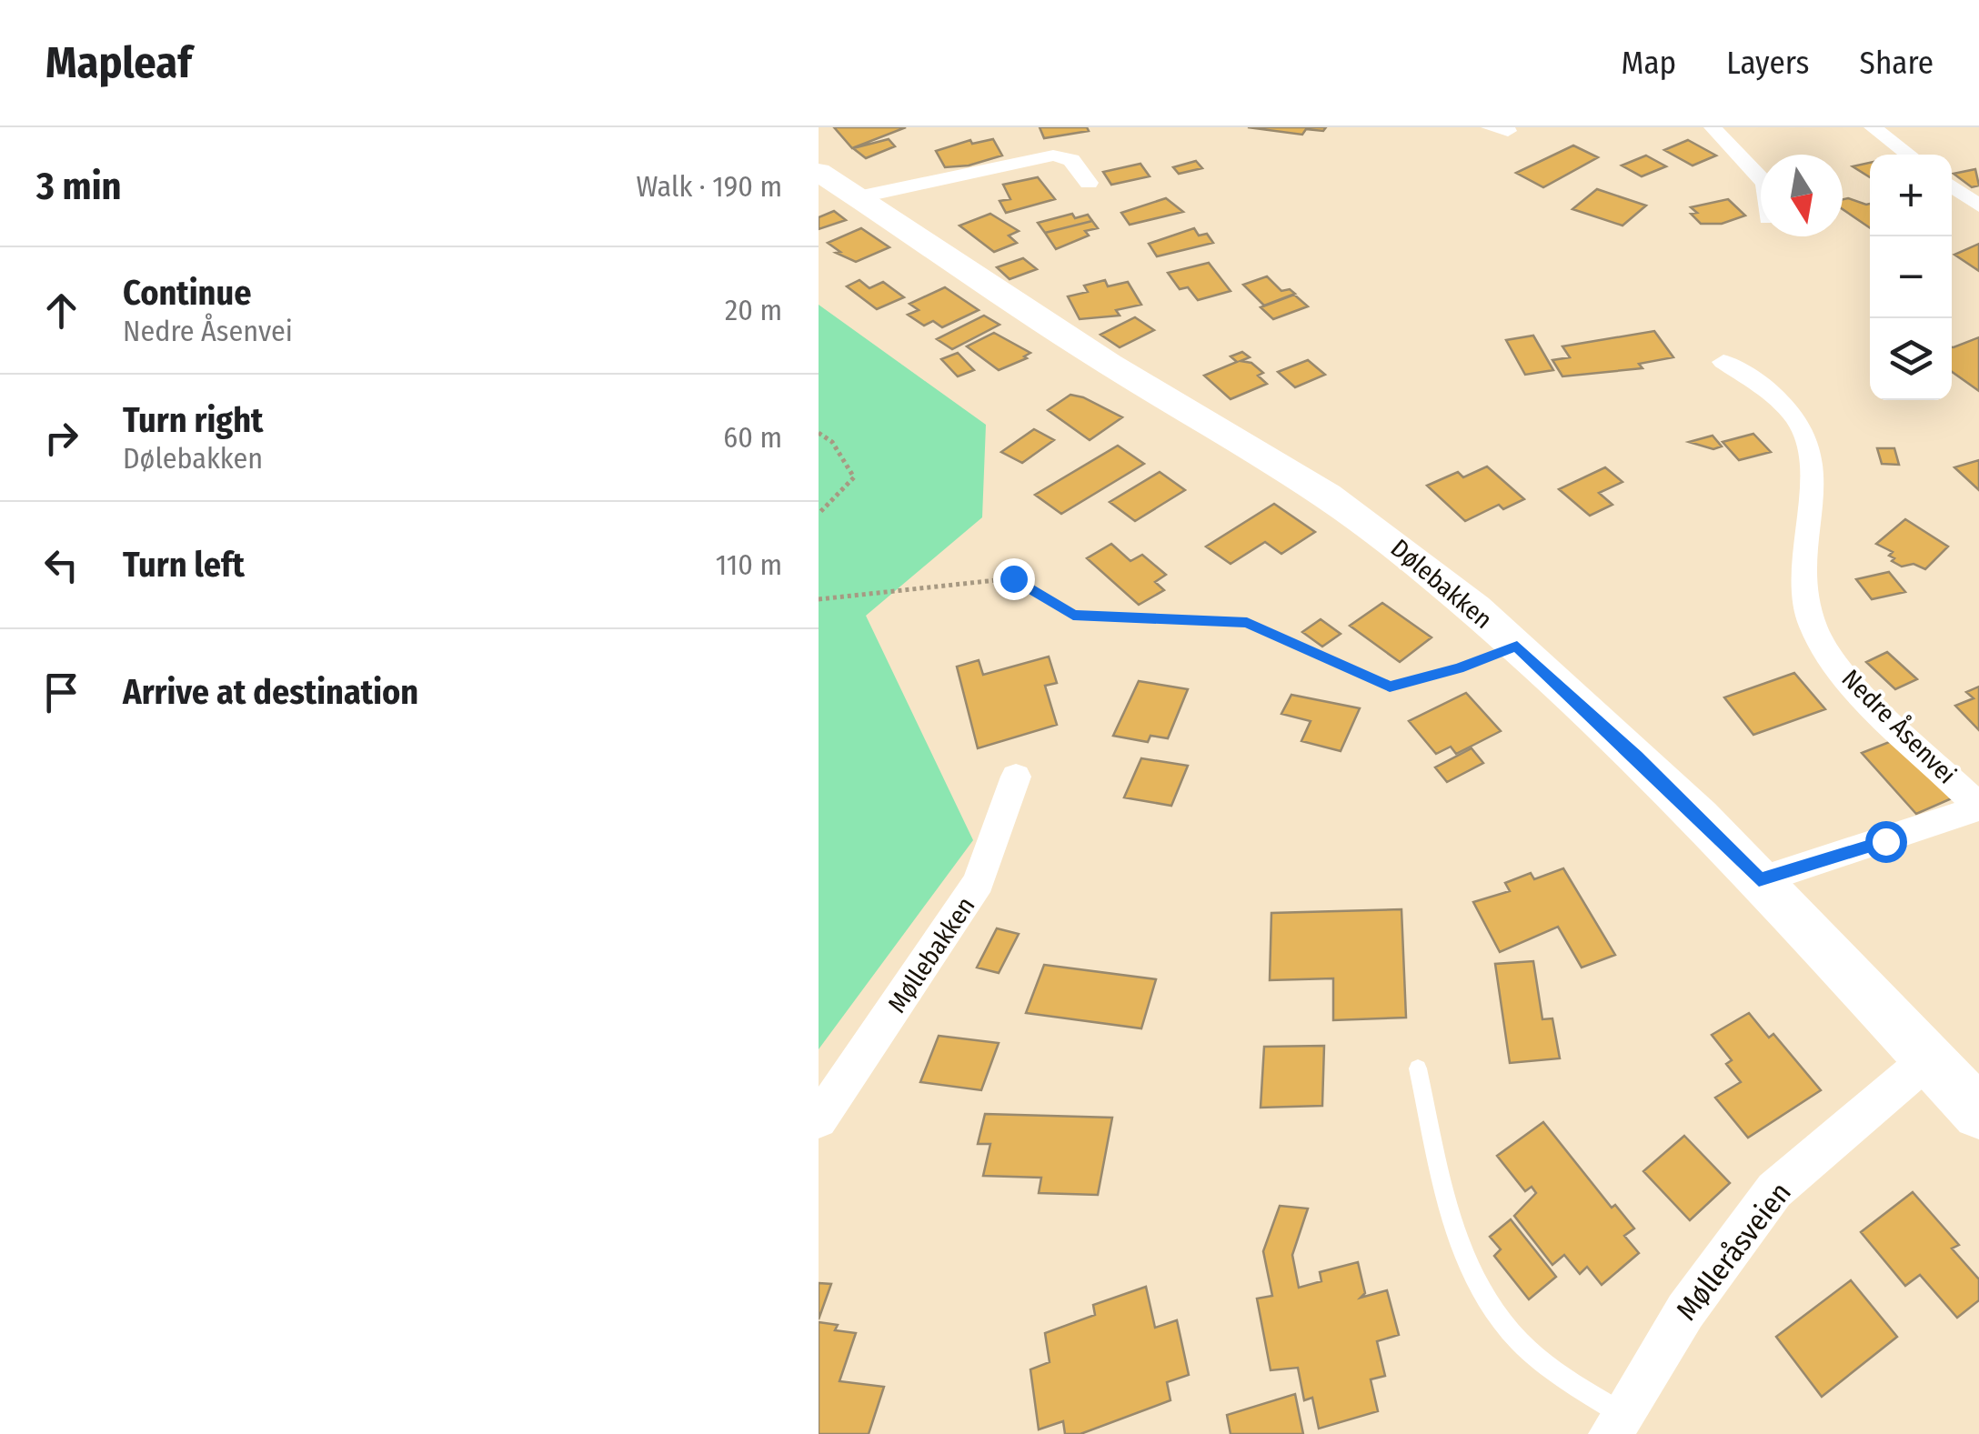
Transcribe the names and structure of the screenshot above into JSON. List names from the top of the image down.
{
  "streets": {
    "main road": ["Dølebakken"],
    "street": ["Nedre Åsenvei", "Møllebakken", "Mølleråsveien"]
  },
  "crossings": [
    ["Dølebakken", "Nedre Åsenvei"],
    ["Dølebakken", "Mølleråsveien"]
  ],
  "north": "bottom",
  "page": {
    "header": "Mapleaf",
    "nav": ["Map", "Layers", "Share"],
    "heading": ["3 min", "Walk · 190 m"],
    "map_buttons": ["+", "−"],
    "list": [
      ["Continue", "Nedre Åsenvei", "20 m"],
      ["Turn right", "Dølebakken", "60 m"],
      ["Turn left", "110 m"],
      "Arrive at destination"
    ]
  }
}
